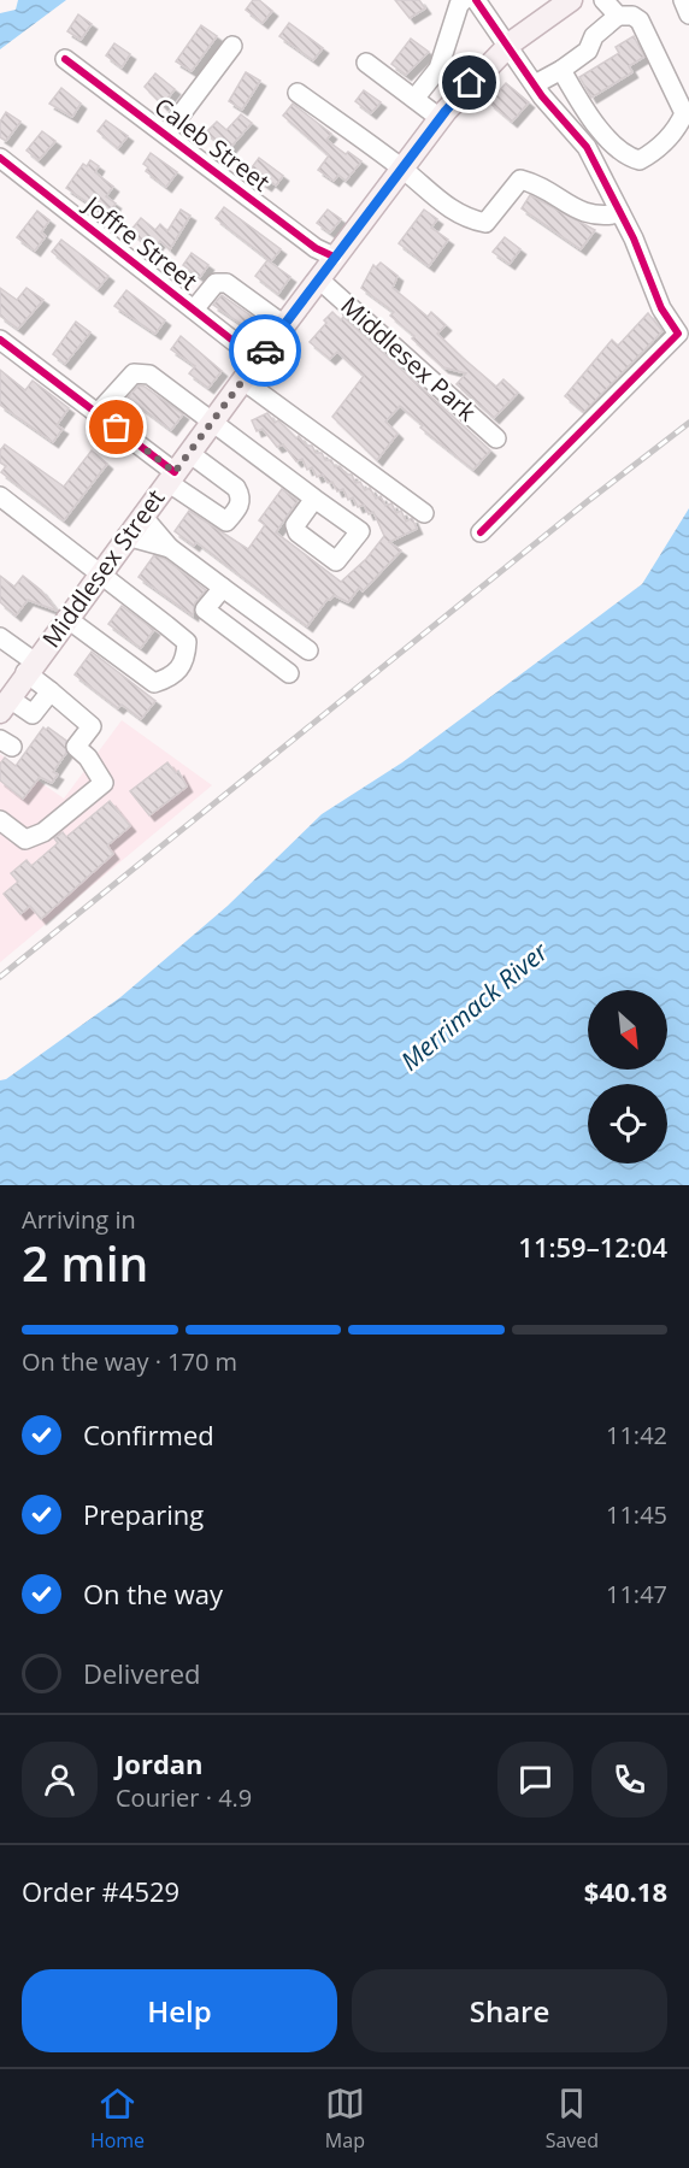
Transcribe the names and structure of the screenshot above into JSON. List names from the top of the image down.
{
  "streets": {
    "main road": ["Middlesex Street"],
    "street": ["Caleb Street", "Joffre Street", "Middlesex Park"]
  },
  "crossings": [
    ["Caleb Street", "Middlesex Street"],
    ["Joffre Street", "Middlesex Street"],
    ["Middlesex Park", "Middlesex Street"]
  ],
  "water": ["Merrimack River"],
  "north": "bottom right",
  "page": {
    "heading": ["2 min", "Arriving in", "11:59–12:04"],
    "panel": [
      "Jordan",
      "Courier · 4.9",
      "Order #4529",
      "$40.18"
    ],
    "bar": "On the way · 170 m",
    "list": [
      ["Confirmed", "11:42"],
      ["Preparing", "11:45"],
      ["On the way", "11:47"],
      "Delivered"
    ],
    "buttons": ["Help", "Share"],
    "tabs": ["Home", "Map", "Saved"]
  }
}
